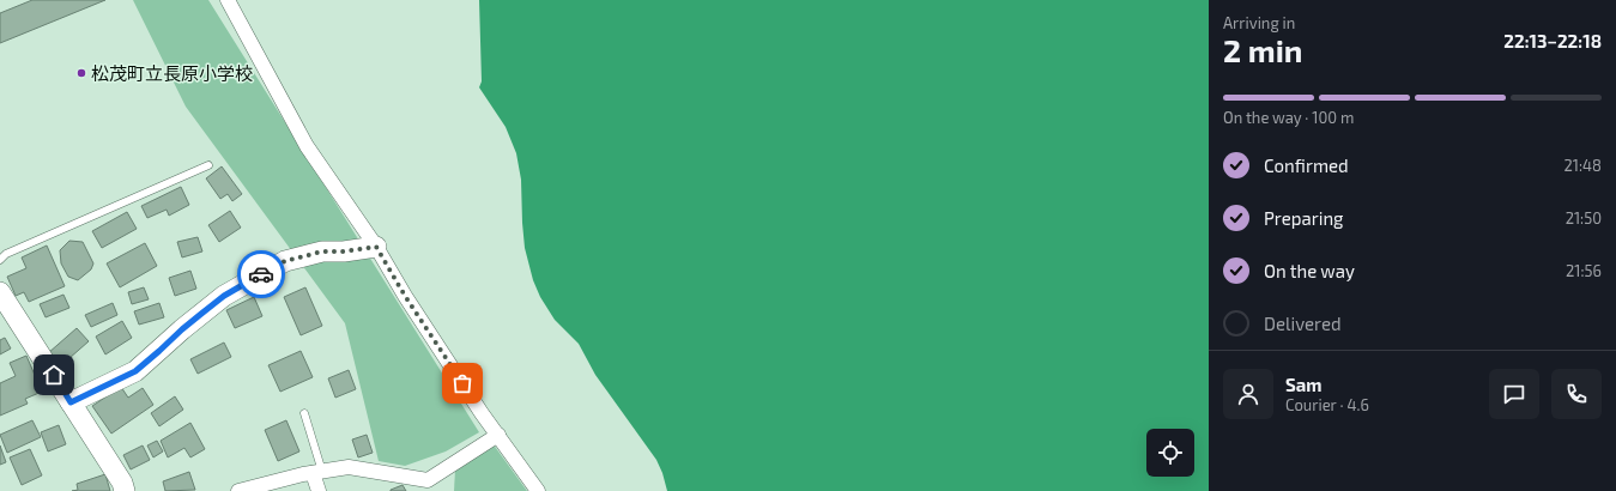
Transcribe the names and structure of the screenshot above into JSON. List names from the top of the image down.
{
  "places": ["松茂町立長原小学校"],
  "page": {
    "heading": ["2 min", "Arriving in", "22:13–22:18"],
    "panel": ["Sam", "Courier · 4.6"],
    "bar": "On the way · 100 m",
    "list": [
      ["Confirmed", "21:48"],
      ["Preparing", "21:50"],
      ["On the way", "21:56"],
      "Delivered"
    ]
  }
}
